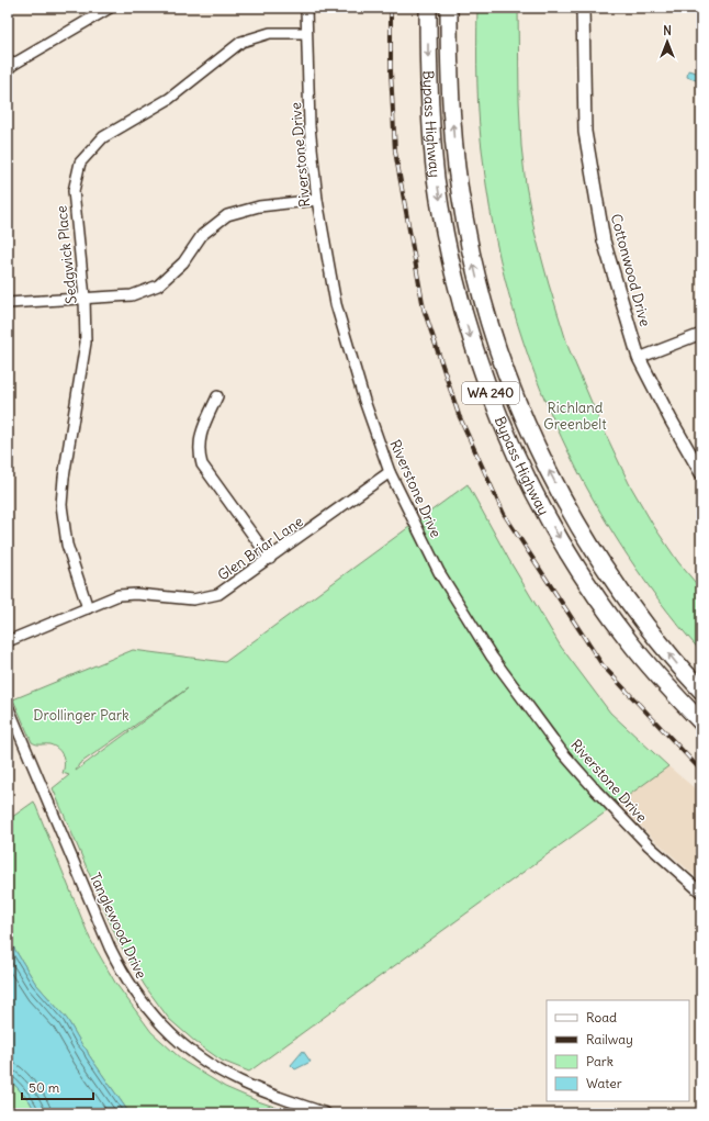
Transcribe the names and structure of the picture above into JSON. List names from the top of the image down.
{
  "streets": {
    "highway": ["Bypass Highway", "WA 240"],
    "street": [
      "Riverstone Drive",
      "Sedgwick Place",
      "Cottonwood Drive",
      "Glen Briar Lane",
      "Tanglewood Drive"
    ]
  },
  "crossings": [
    ["Riverstone Drive", "Sedgwick Place"],
    ["Riverstone Drive", "Glen Briar Lane"],
    ["Sedgwick Place", "Glen Briar Lane"]
  ],
  "parks": ["Richland Greenbelt", "Drollinger Park"],
  "legend": [
    "Road",
    "Railway",
    "Park",
    "Water"
  ],
  "scale_bar": "50 m",
  "north": "top"
}
